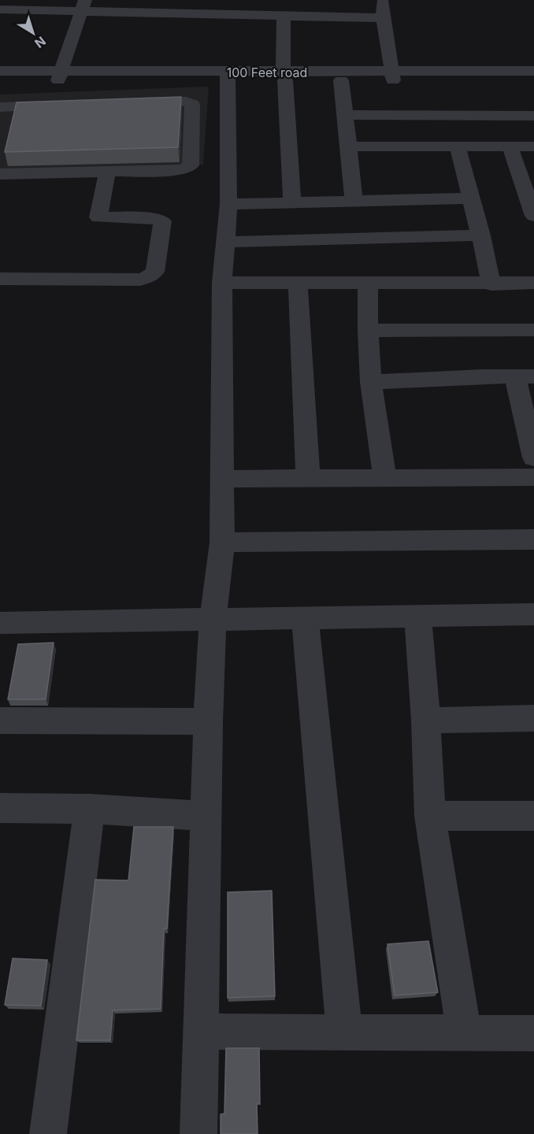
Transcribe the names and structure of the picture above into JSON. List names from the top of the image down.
{
  "streets": {
    "street": ["100 Feet road"]
  },
  "north": "bottom right"
}
